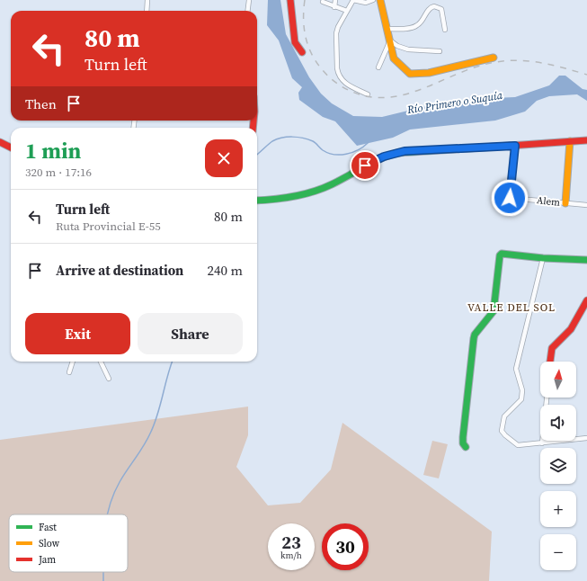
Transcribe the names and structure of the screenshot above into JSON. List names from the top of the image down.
{
  "streets": {
    "street": ["Alem"]
  },
  "districts": ["VALLE DEL SOL"],
  "water": ["Río Primero o Suquía"],
  "legend": ["Fast", "Slow", "Jam"],
  "north": "top",
  "page": {
    "turn": ["80 m", "Turn left"],
    "then": "Then",
    "heading": ["1 min", "320 m · 17:16"],
    "list": [
      {
        "name": "Turn left",
        "note": "Ruta Provincial E-55",
        "value": "80 m"
      },
      {
        "name": "Arrive at destination",
        "value": "240 m"
      }
    ],
    "buttons": ["Exit", "Share"],
    "map_buttons": ["+", "−"],
    "speed": "23 km/h",
    "limit": "30"
  }
}
